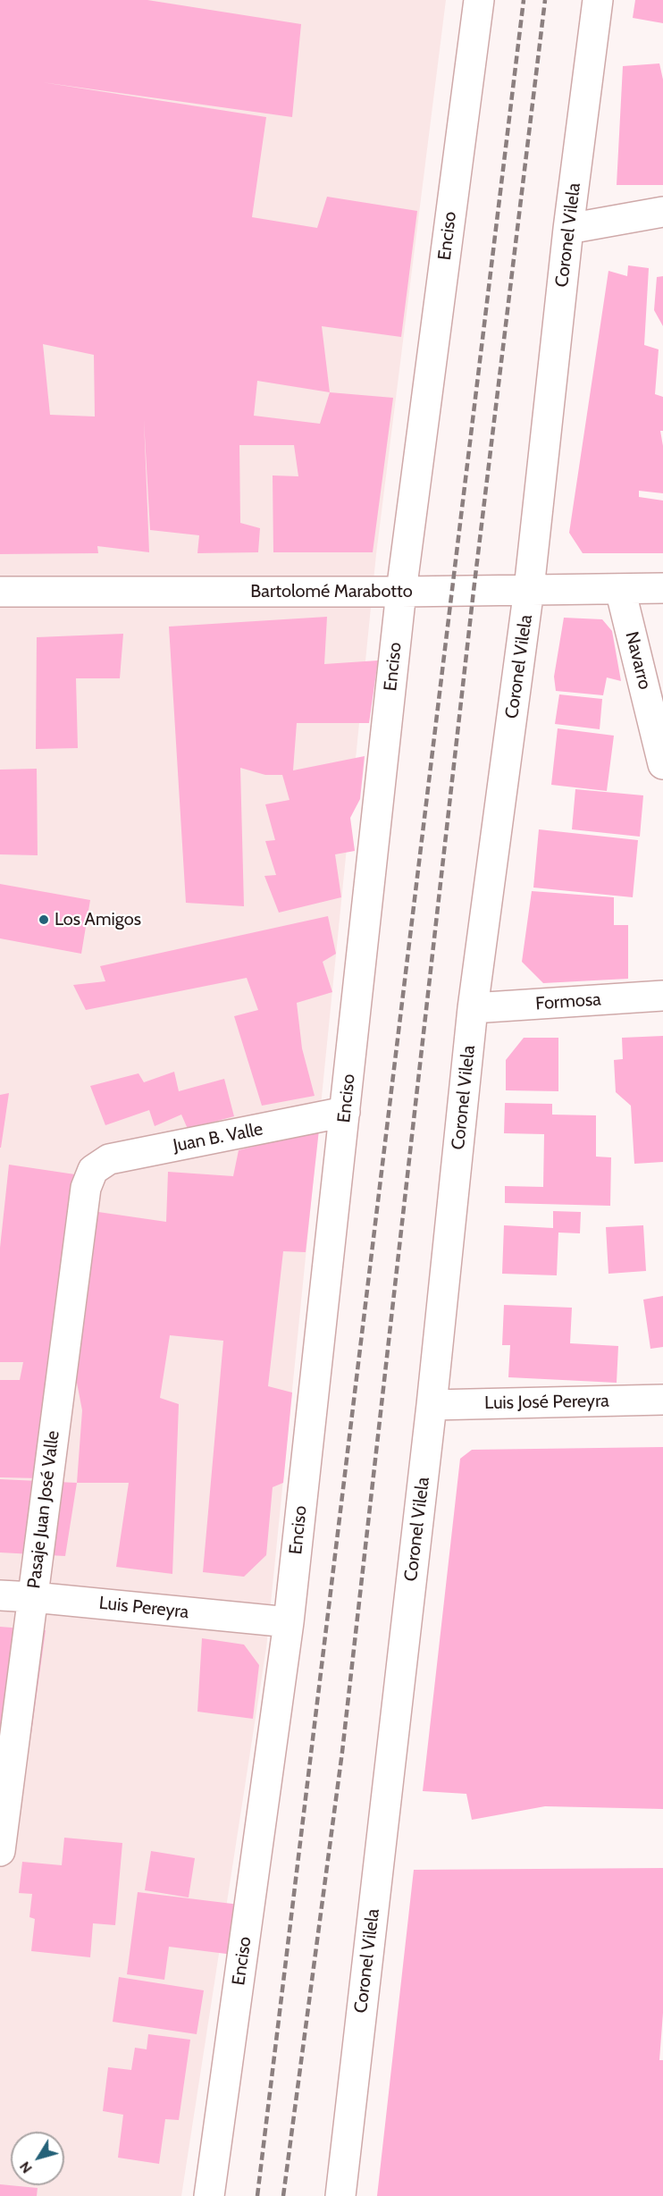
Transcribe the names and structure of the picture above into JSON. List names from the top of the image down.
{
  "streets": {
    "street": [
      "Coronel Vilela",
      "Enciso",
      "Bartolomé Marabotto",
      "Navarro",
      "Formosa",
      "Juan B. Valle",
      "Luis José Pereyra",
      "Pasaje Juan José Valle",
      "Luis Pereyra"
    ]
  },
  "crossings": [
    ["Coronel Vilela", "Bartolomé Marabotto"],
    ["Coronel Vilela", "Formosa"],
    ["Coronel Vilela", "Luis José Pereyra"],
    ["Enciso", "Bartolomé Marabotto"],
    ["Enciso", "Juan B. Valle"],
    ["Enciso", "Luis Pereyra"],
    ["Bartolomé Marabotto", "Navarro"],
    ["Juan B. Valle", "Pasaje Juan José Valle"],
    ["Pasaje Juan José Valle", "Luis Pereyra"]
  ],
  "places": ["Los Amigos"],
  "north": "bottom left"
}
